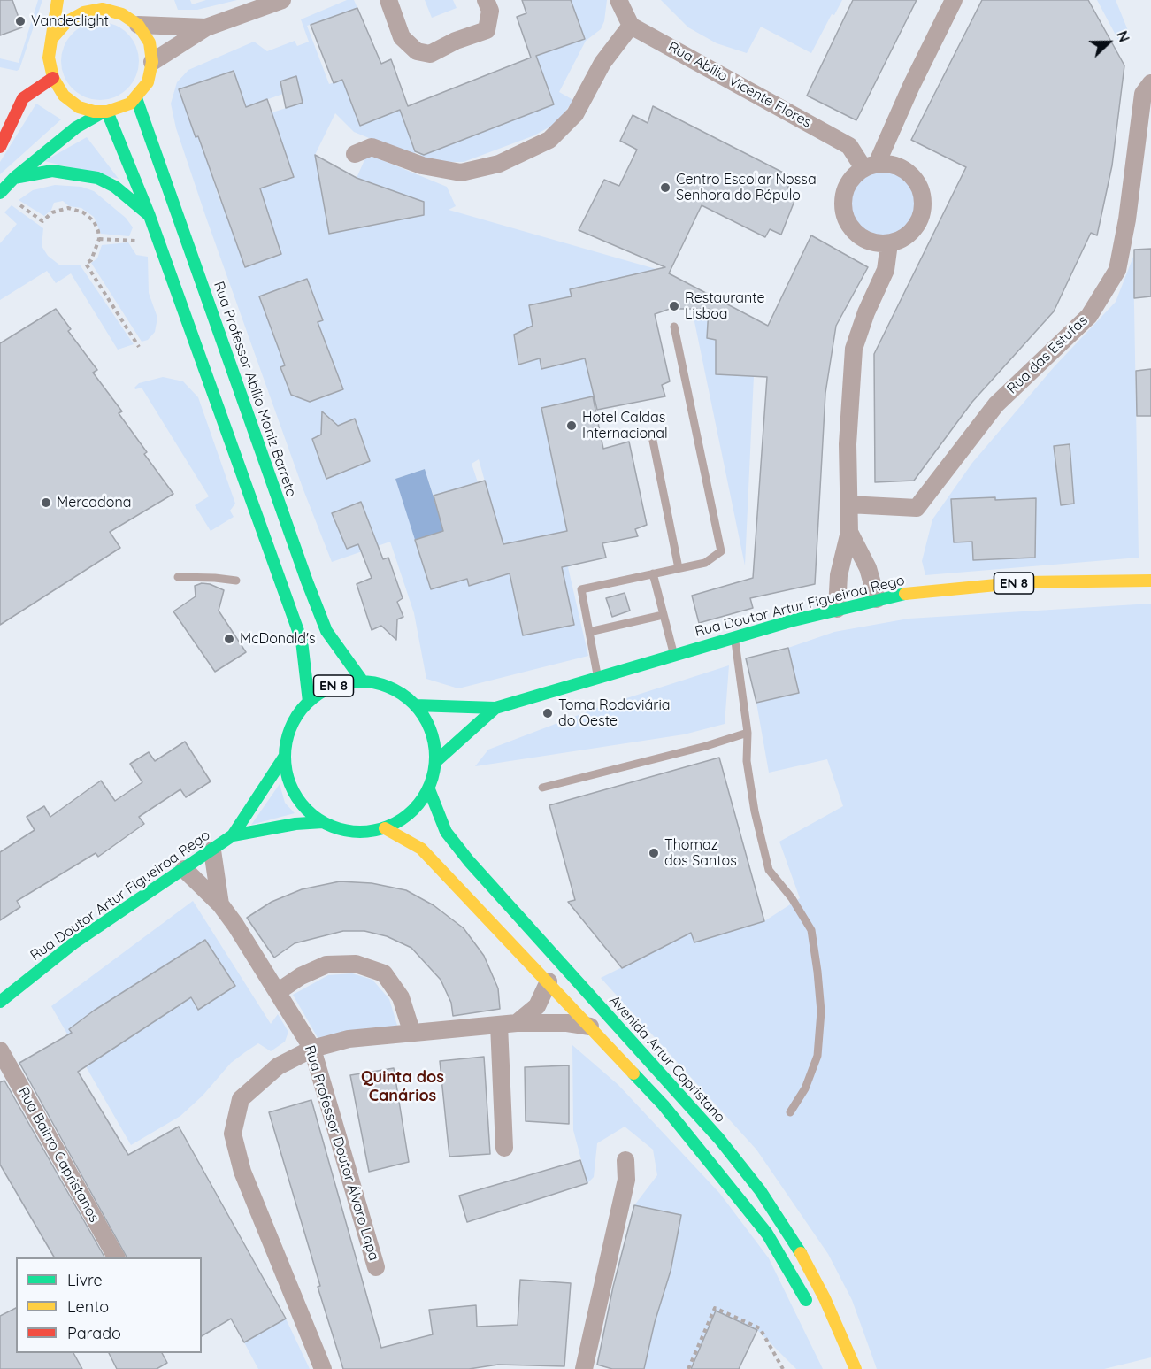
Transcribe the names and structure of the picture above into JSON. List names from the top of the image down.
{
  "streets": {
    "main road": [
      "Rua Professor Abílio Moniz Barreto",
      "EN 8",
      "Rua Doutor Artur Figueiroa Rego",
      "Avenida Artur Capristano"
    ],
    "street": [
      "Rua Abílio Vicente Flores",
      "Rua das Estufas",
      "Rua Professor Doutor Álvaro Lapa",
      "Rua Bairro Capristanos"
    ]
  },
  "crossings": [
    ["Rua Professor Abílio Moniz Barreto", "EN 8"],
    ["Rua Professor Abílio Moniz Barreto", "Rua Doutor Artur Figueiroa Rego"],
    ["Rua Professor Abílio Moniz Barreto", "Avenida Artur Capristano"],
    ["EN 8", "Rua Doutor Artur Figueiroa Rego"],
    ["EN 8", "Avenida Artur Capristano"],
    ["Rua Doutor Artur Figueiroa Rego", "Avenida Artur Capristano"]
  ],
  "districts": ["Quinta dos Canários"],
  "places": [
    "Vandeclight",
    "Centro Escolar Nossa Senhora do Pópulo",
    "Restaurante Lisboa",
    "Hotel Caldas Internacional",
    "Mercadona",
    "McDonald's",
    "Toma Rodoviária do Oeste",
    "Thomaz dos Santos"
  ],
  "legend": ["Livre", "Lento", "Parado"],
  "north": "right"
}
